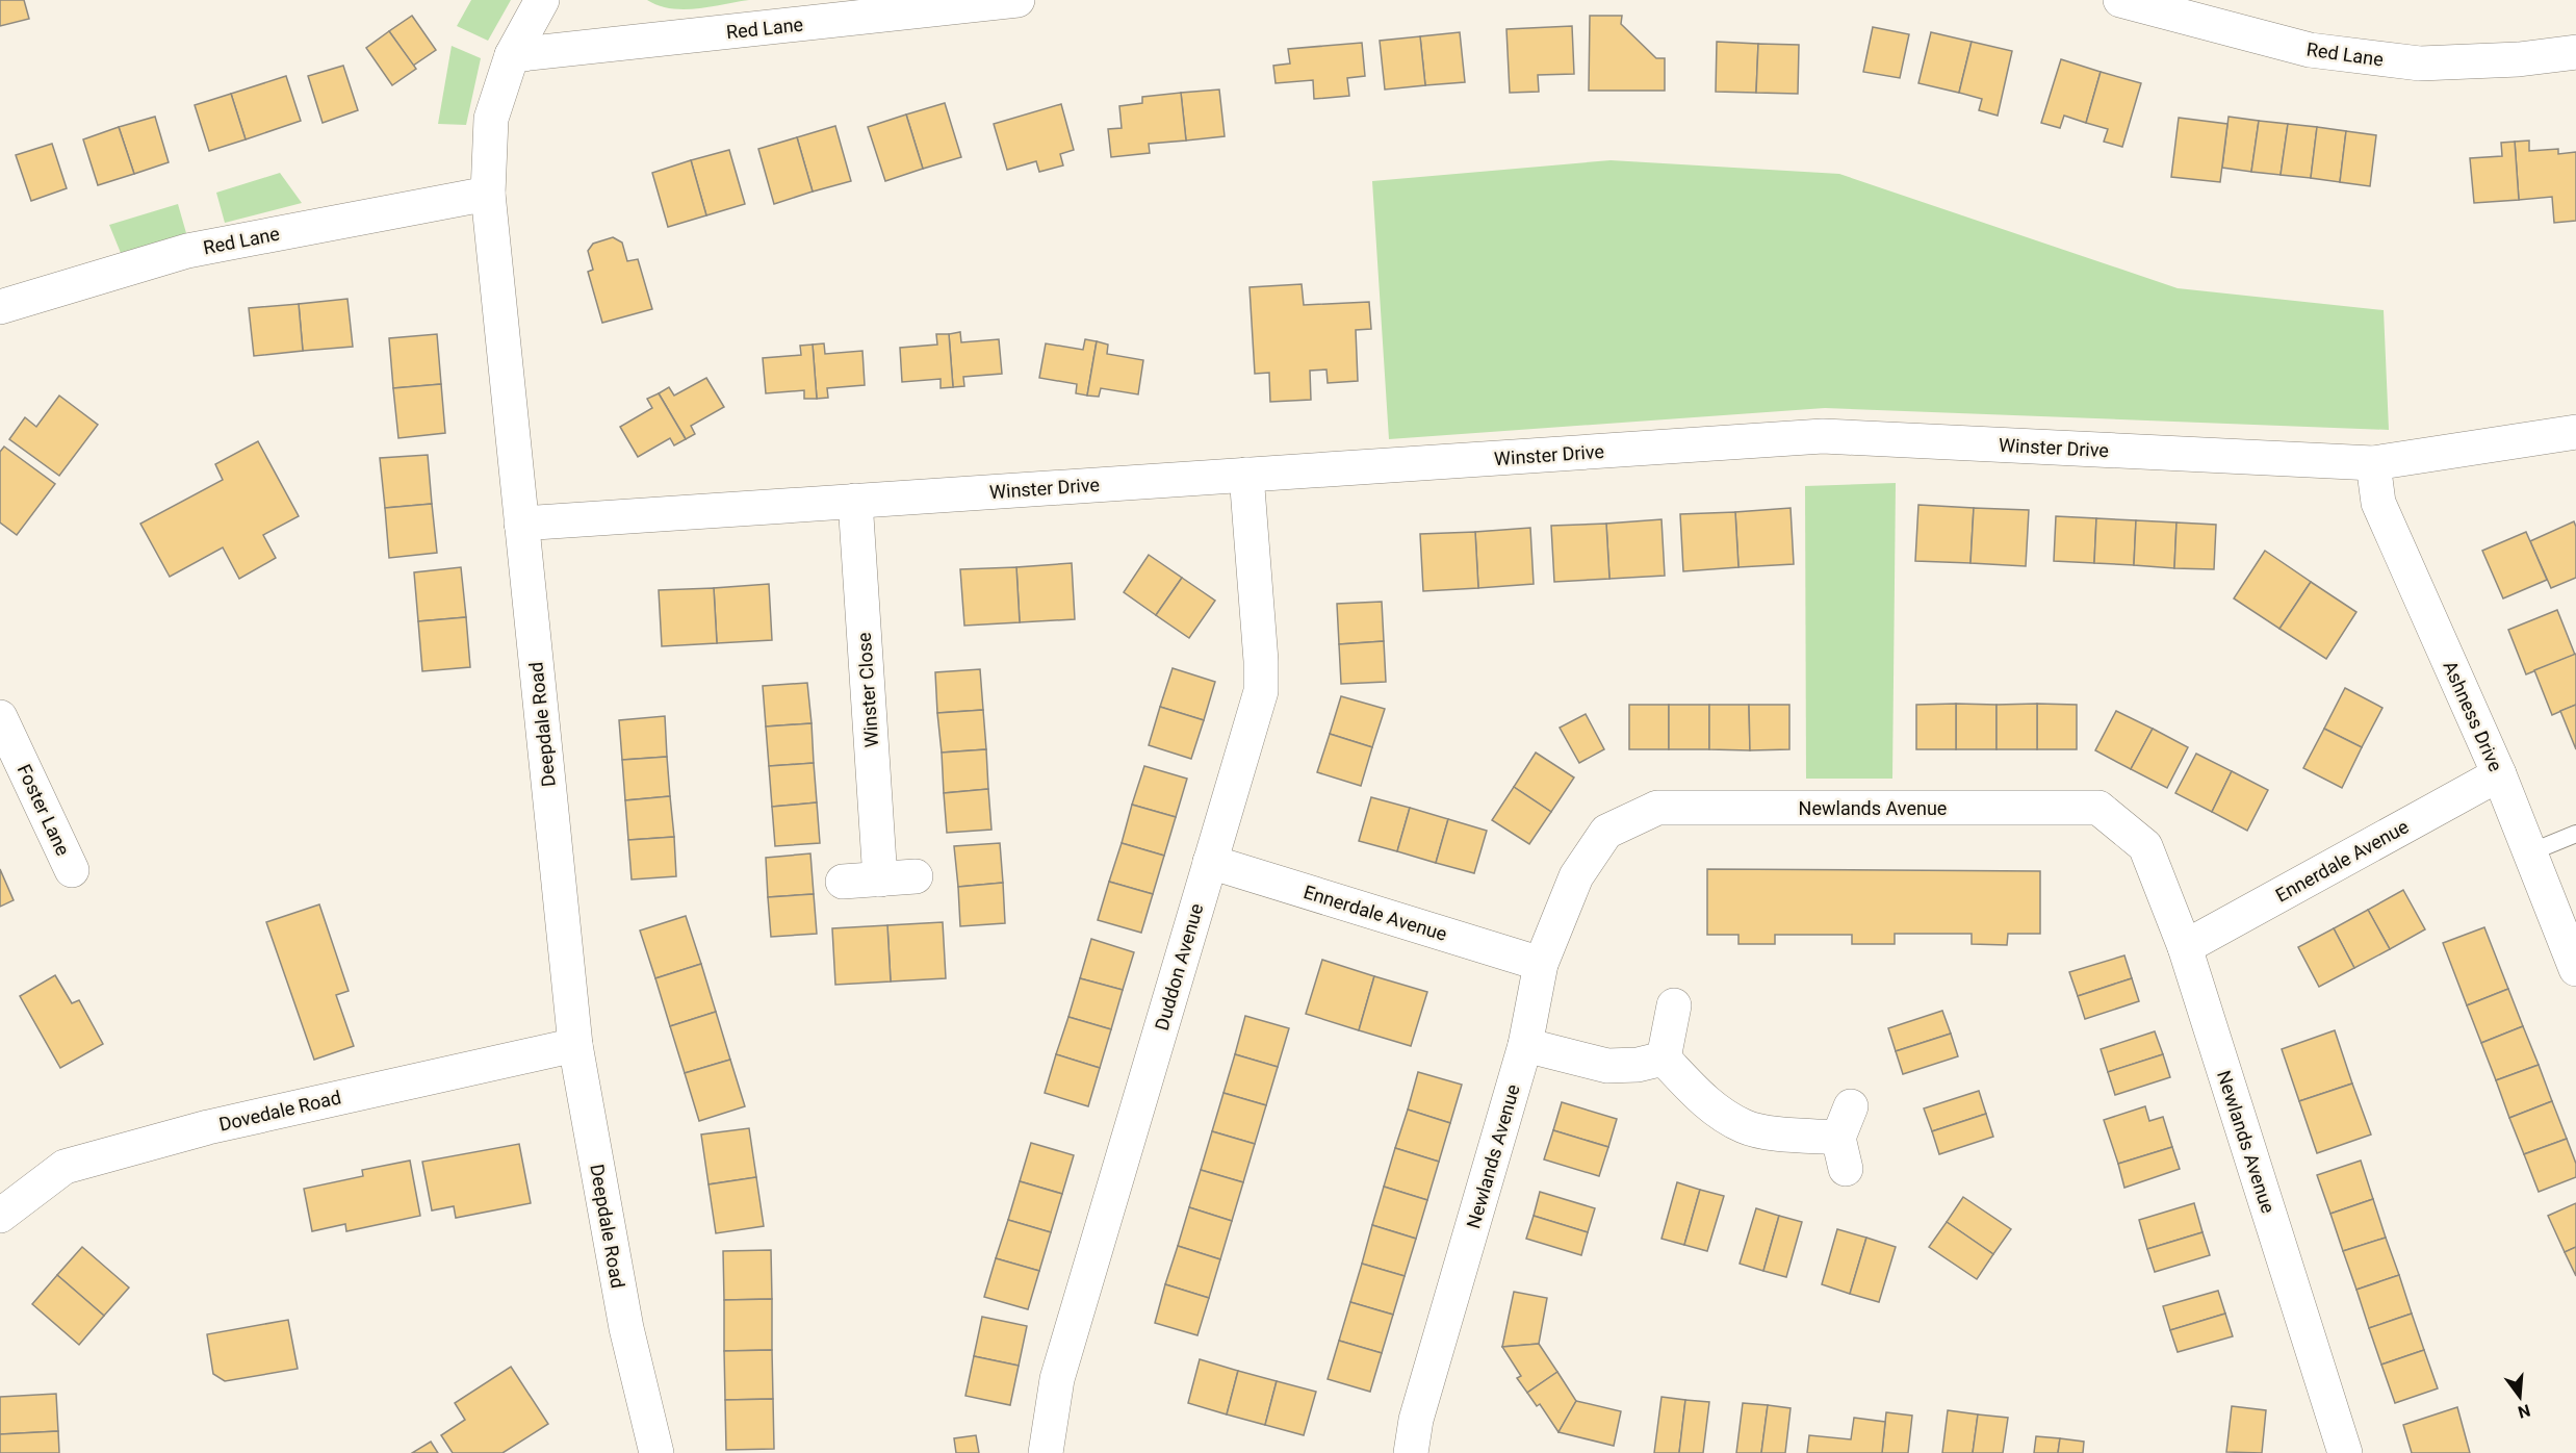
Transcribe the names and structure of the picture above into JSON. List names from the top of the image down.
{
  "streets": {
    "street": [
      "Red Lane",
      "Winster Drive",
      "Winster Close",
      "Ashness Drive",
      "Deepdale Road",
      "Newlands Avenue",
      "Foster Lane",
      "Ennerdale Avenue",
      "Duddon Avenue",
      "Dovedale Road"
    ]
  },
  "crossings": [
    ["Red Lane", "Deepdale Road"],
    ["Winster Drive", "Winster Close"],
    ["Winster Drive", "Ashness Drive"],
    ["Winster Drive", "Deepdale Road"],
    ["Winster Drive", "Duddon Avenue"],
    ["Ashness Drive", "Ennerdale Avenue"],
    ["Deepdale Road", "Dovedale Road"],
    ["Newlands Avenue", "Ennerdale Avenue"],
    ["Ennerdale Avenue", "Duddon Avenue"]
  ],
  "north": "bottom"
}
